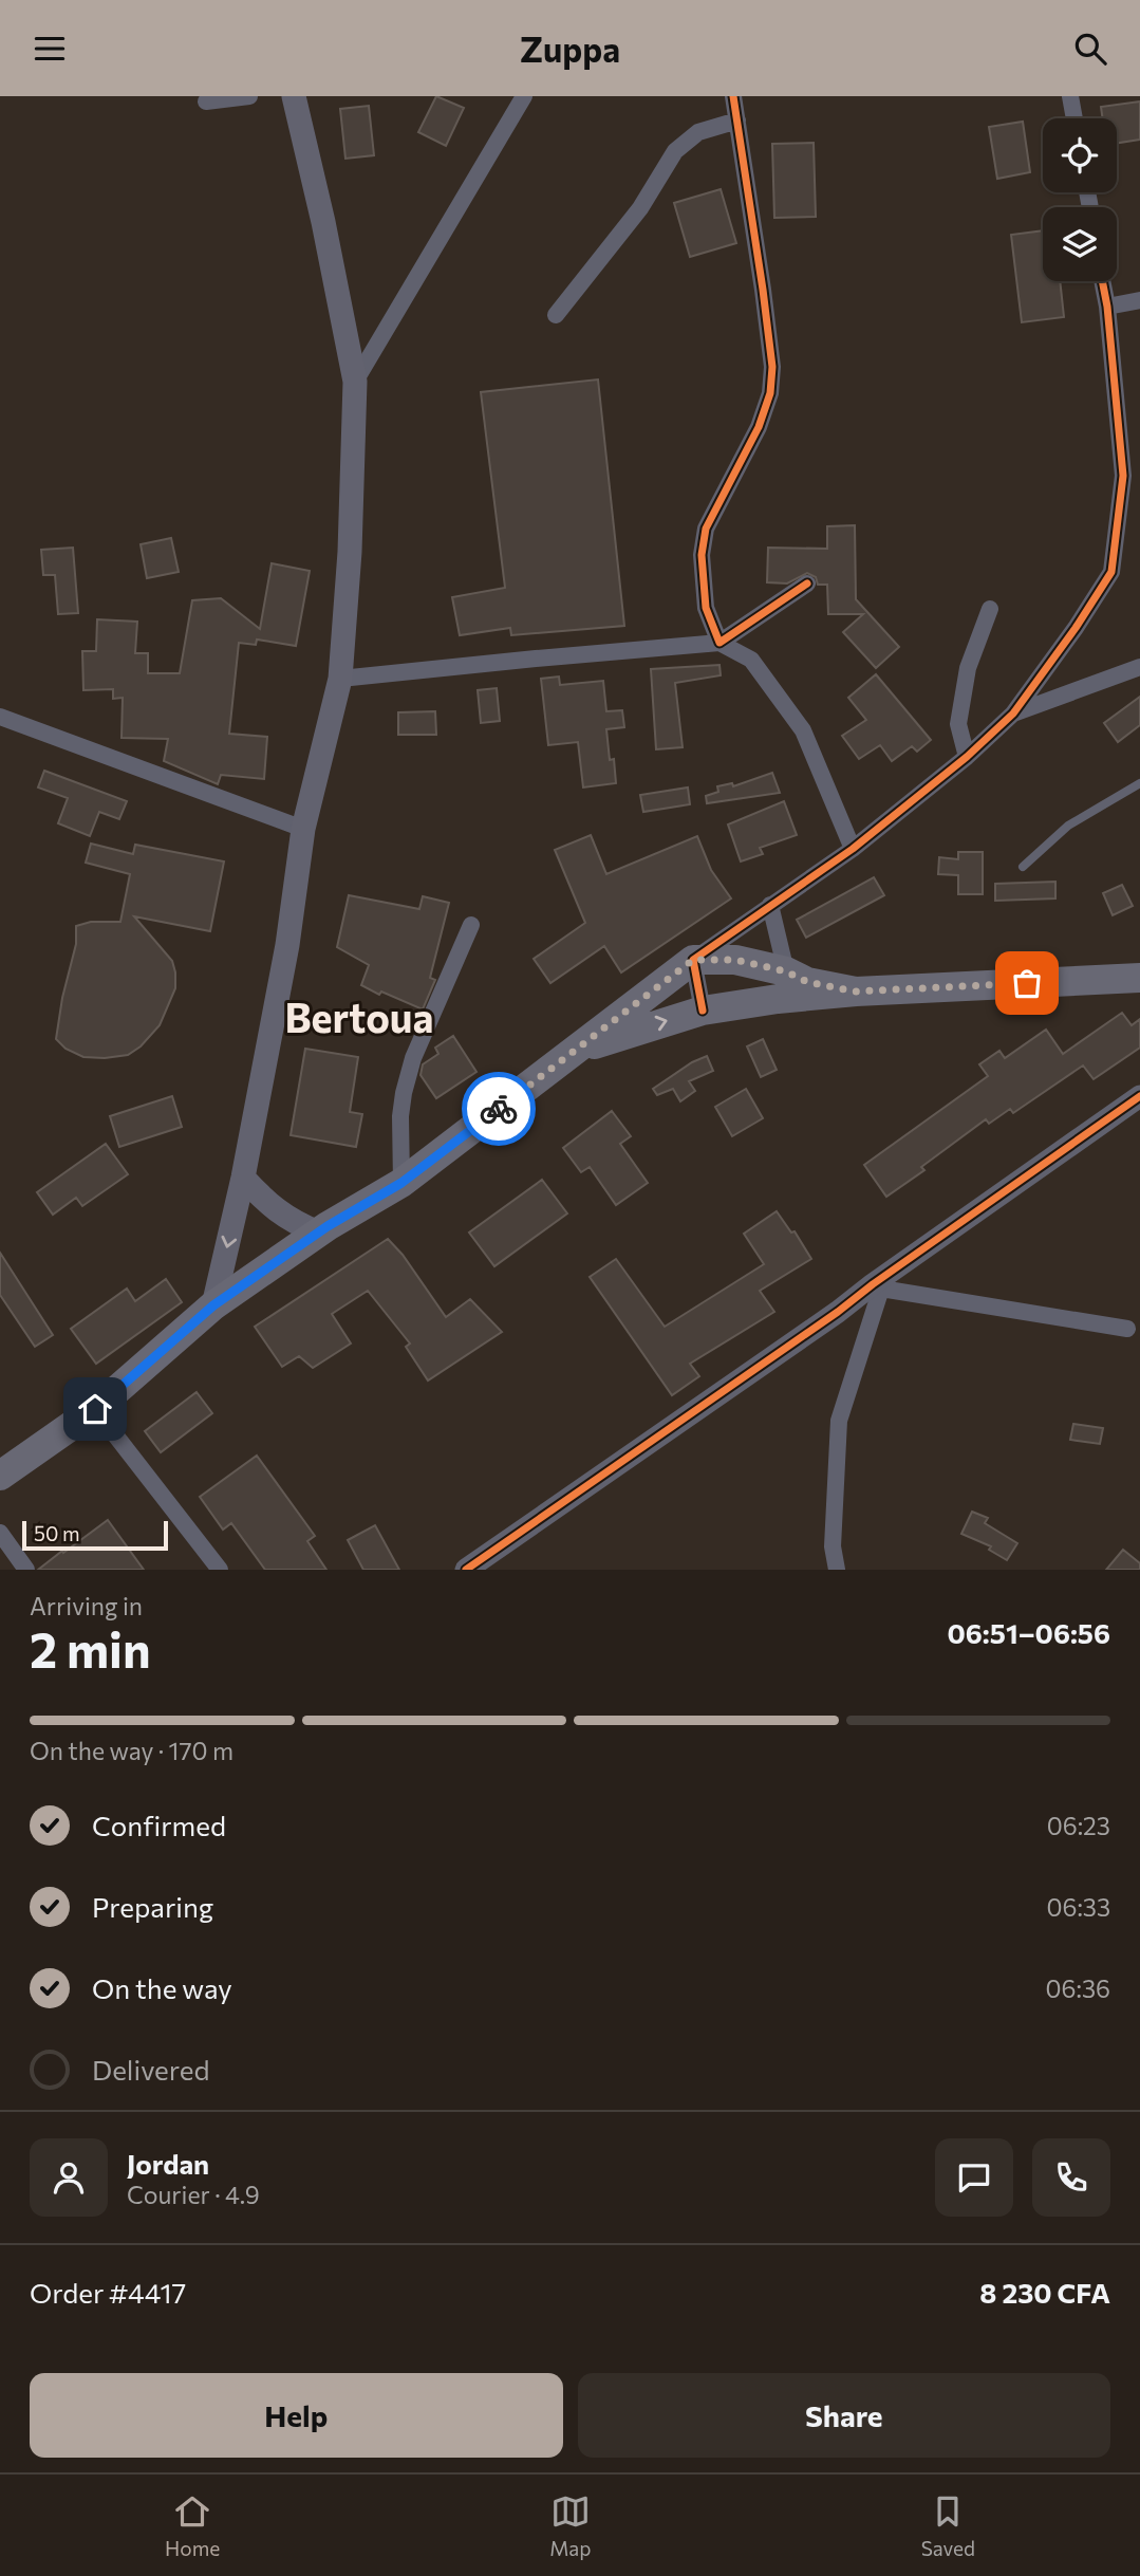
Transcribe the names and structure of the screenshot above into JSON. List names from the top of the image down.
{
  "districts": ["Bertoua"],
  "scale_bar": "50 m",
  "page": {
    "header": "Zuppa",
    "scale": "50 m",
    "heading": ["2 min", "Arriving in", "06:51–06:56"],
    "panel": [
      "Jordan",
      "Courier · 4.9",
      "Order #4417",
      "8 230 CFA"
    ],
    "bar": "On the way · 170 m",
    "list": [
      ["Confirmed", "06:23"],
      ["Preparing", "06:33"],
      ["On the way", "06:36"],
      "Delivered"
    ],
    "buttons": ["Help", "Share"],
    "tabs": ["Home", "Map", "Saved"]
  }
}
